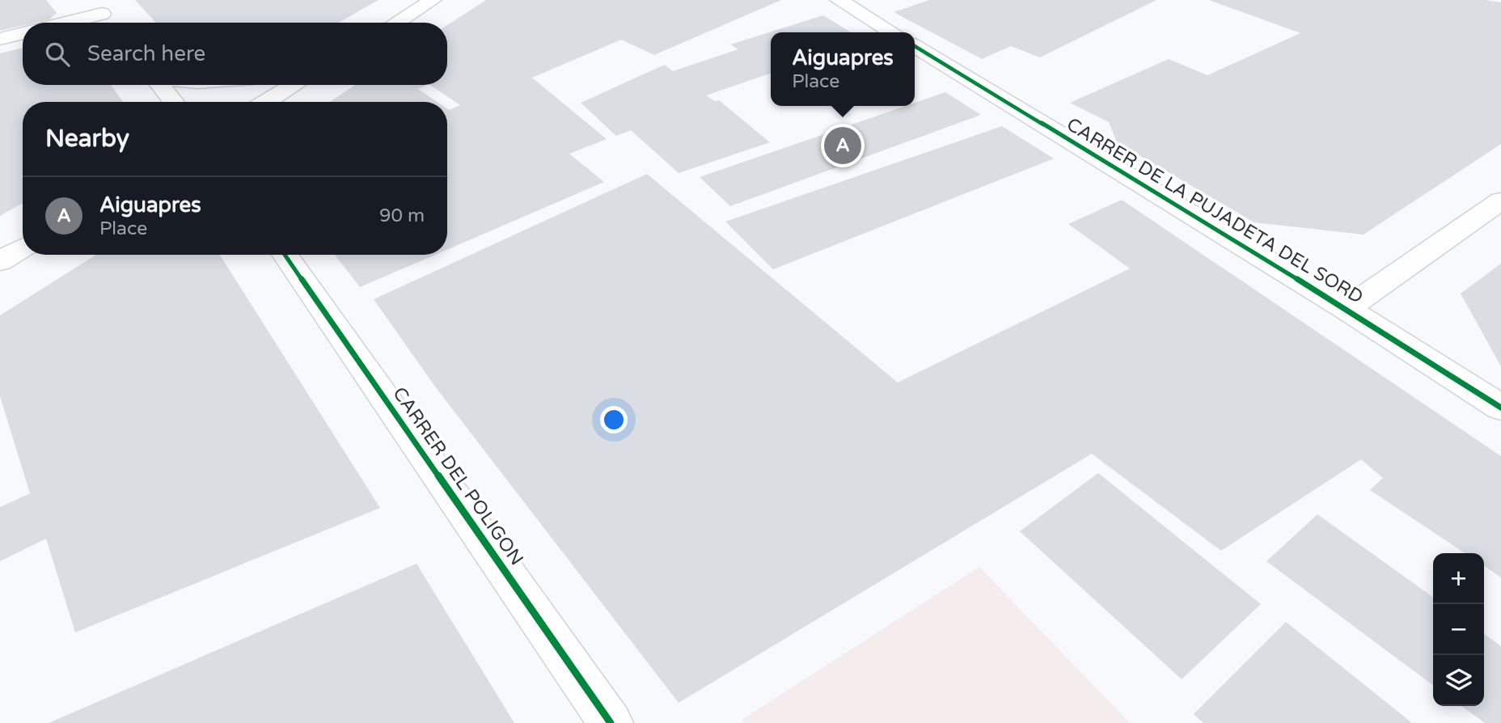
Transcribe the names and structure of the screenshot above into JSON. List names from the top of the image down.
{
  "streets": {
    "street": ["CARRER DE LA PUJADETA DEL SORD", "CARRER DEL POLIGON"]
  },
  "page": {
    "search": "Search here",
    "popup": ["Aiguapres", "Place"],
    "heading": "Nearby",
    "pins": "A",
    "list": [
      {
        "mark": "A",
        "name": "Aiguapres",
        "note": "Place",
        "value": "90 m"
      }
    ],
    "map_buttons": ["+", "−"]
  }
}
